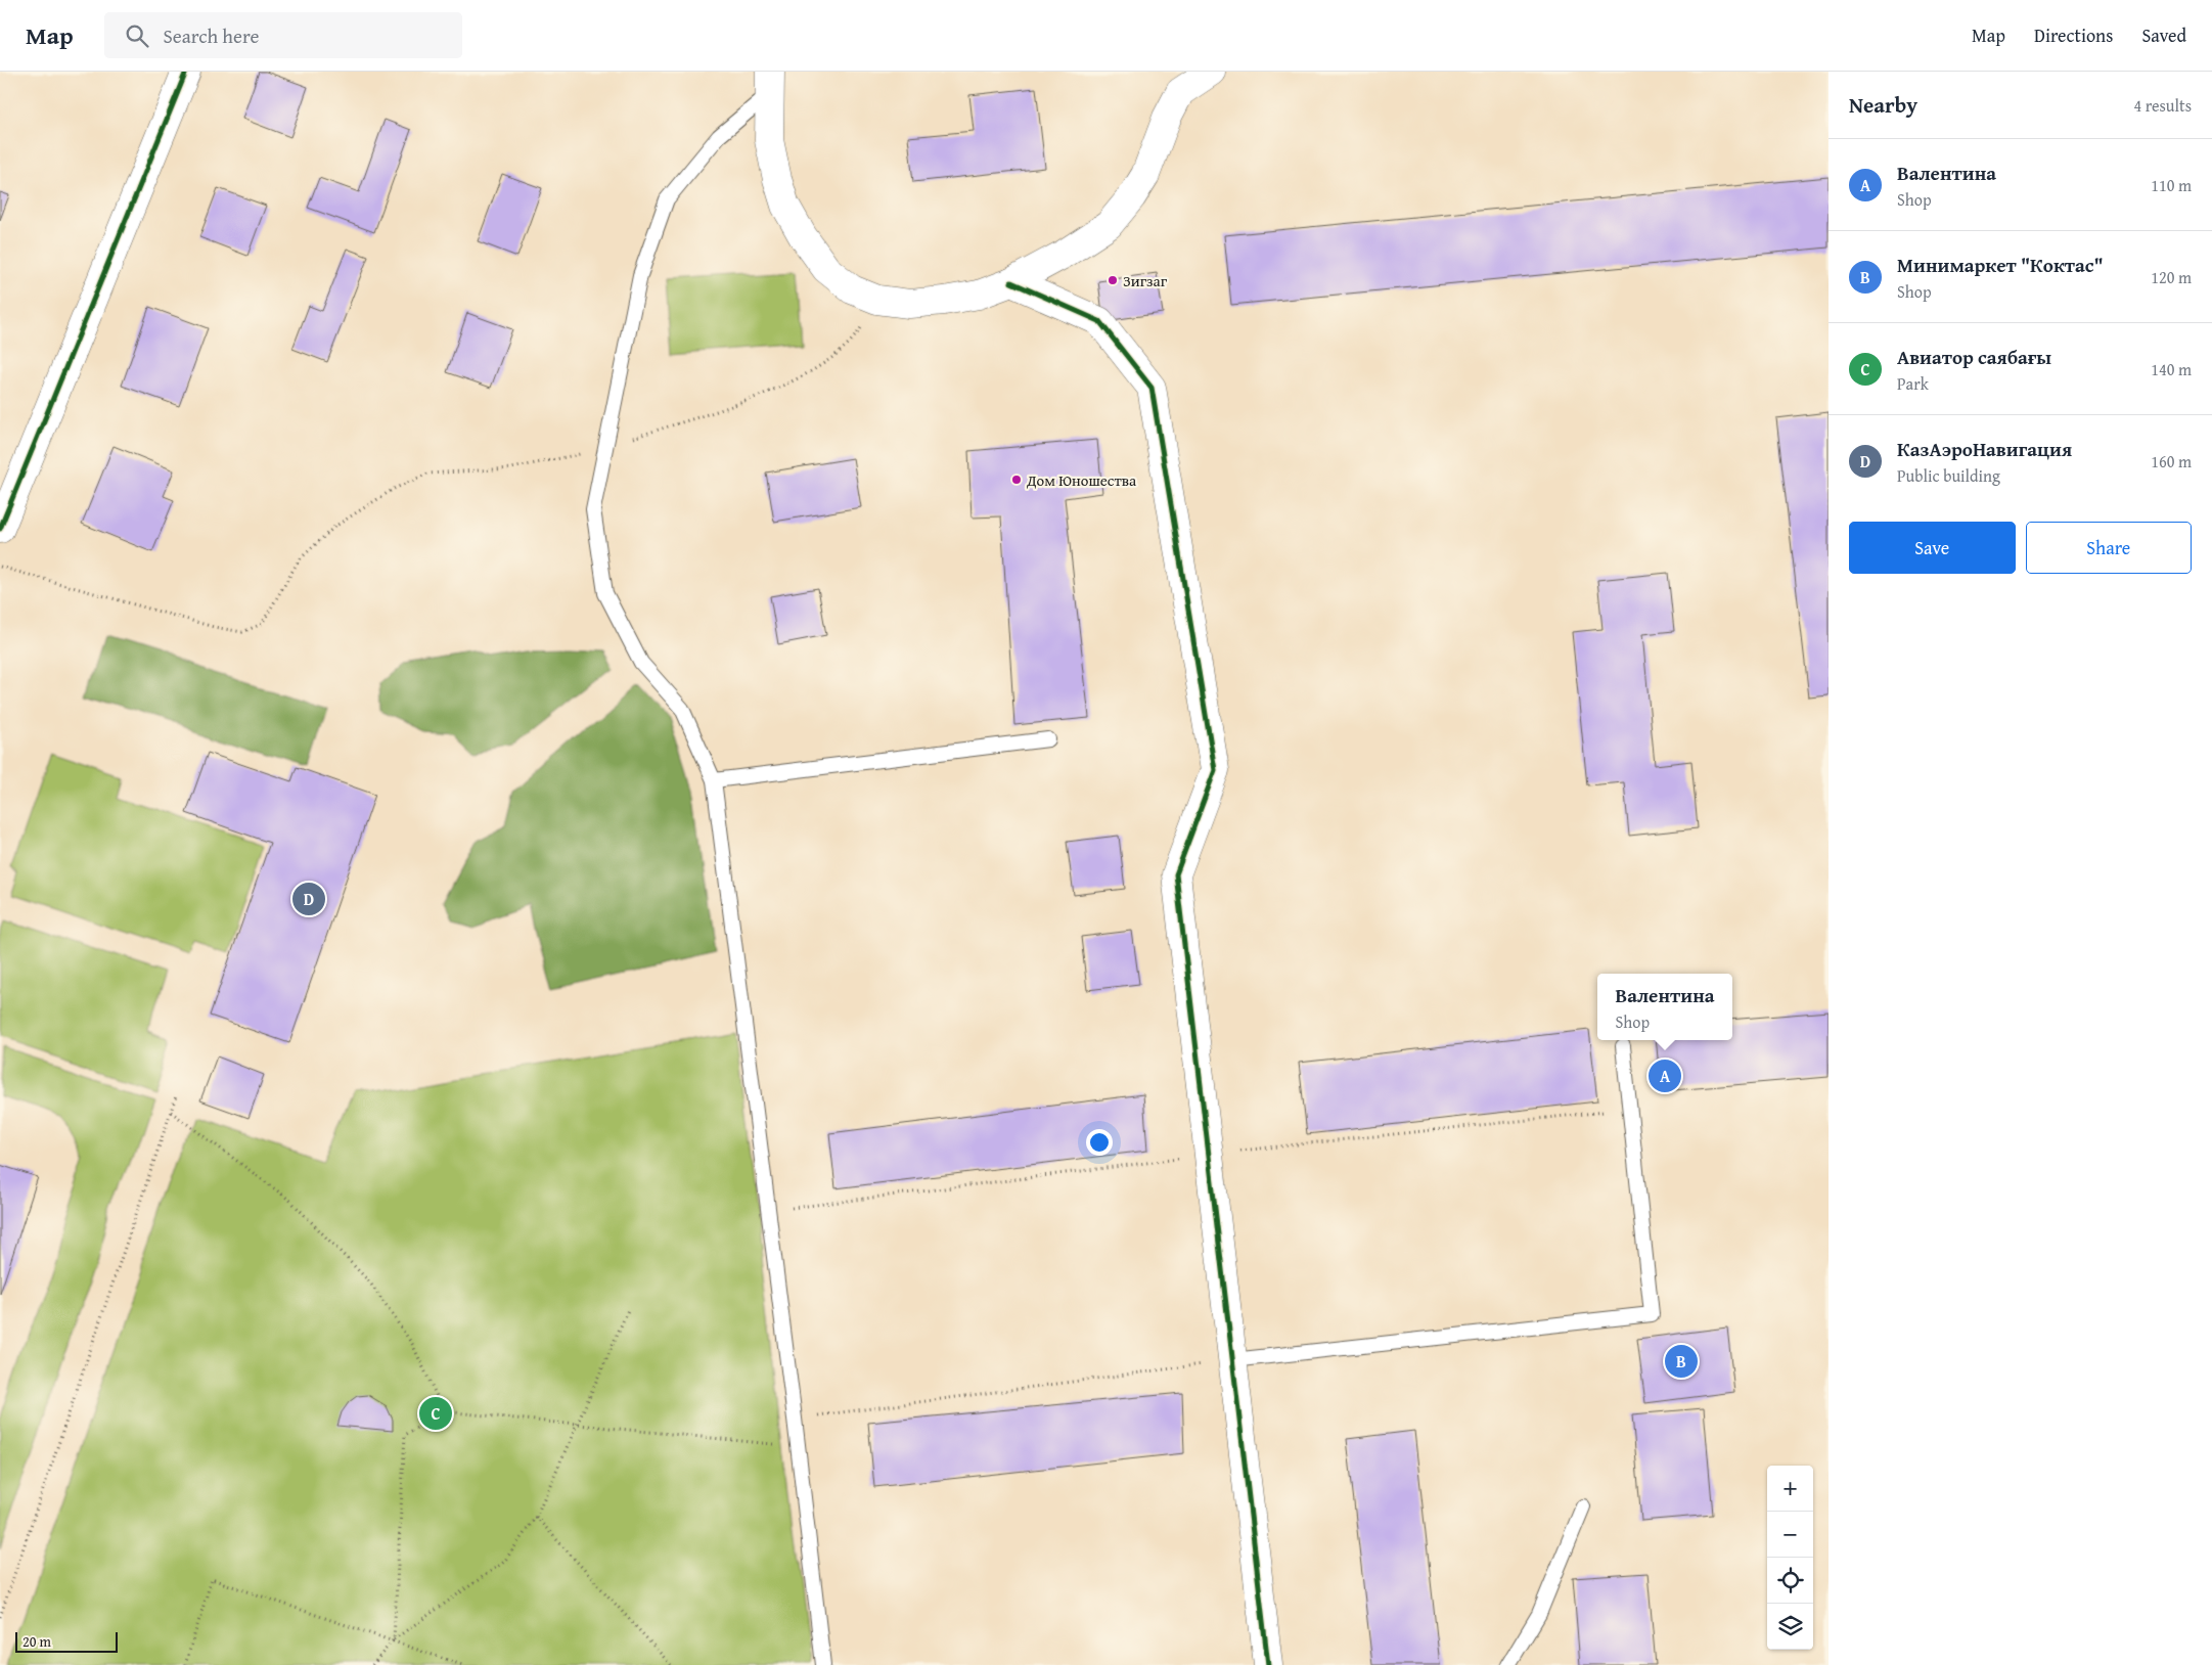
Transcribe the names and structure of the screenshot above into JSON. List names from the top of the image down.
{
  "places": ["Зигзаг", "Дом Юношества"],
  "scale_bar": "20 m",
  "page": {
    "header": "Map",
    "search": "Search here",
    "nav": ["Map", "Directions", "Saved"],
    "heading": ["Nearby", "4 results"],
    "list": [
      {
        "mark": "A",
        "name": "Валентина",
        "note": "Shop",
        "value": "110 m"
      },
      {
        "mark": "B",
        "name": "Минимаркет \"Коктас\"",
        "note": "Shop",
        "value": "120 m"
      },
      {
        "mark": "C",
        "name": "Авиатор саябағы",
        "note": "Park",
        "value": "140 m"
      },
      {
        "mark": "D",
        "name": "КазАэроНавигация",
        "note": "Public building",
        "value": "160 m"
      }
    ],
    "buttons": ["Save", "Share"],
    "pins": [
      "D",
      "A",
      "B",
      "C"
    ],
    "popup": ["Валентина", "Shop"],
    "map_buttons": ["+", "−"],
    "scale": "20 m"
  }
}
